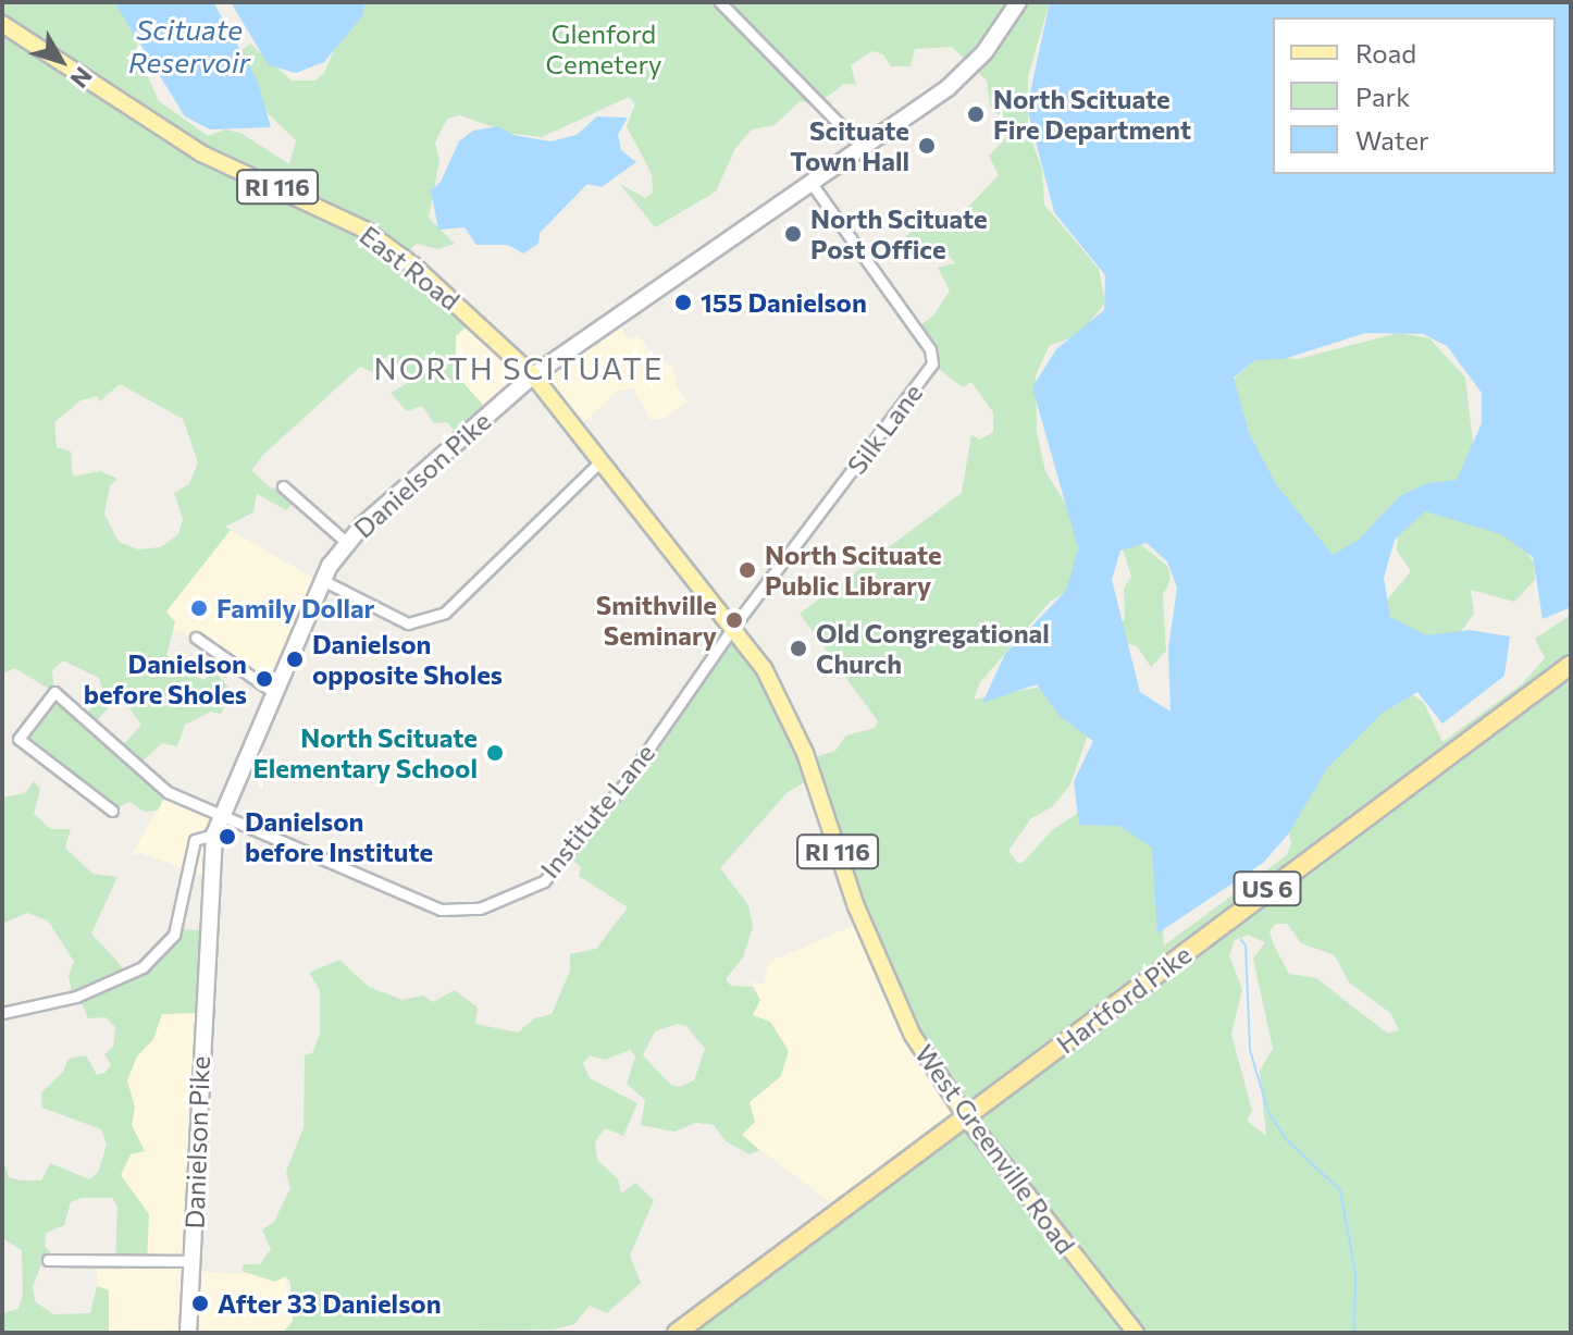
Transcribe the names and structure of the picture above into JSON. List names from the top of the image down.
{
  "streets": {
    "highway": ["US 6", "Hartford Pike"],
    "main road": [
      "RI 116",
      "East Road",
      "Danielson Pike",
      "West Greenville Road"
    ],
    "street": ["Silk Lane", "Institute Lane"]
  },
  "crossings": [
    ["East Road", "Danielson Pike"],
    ["East Road", "West Greenville Road"],
    ["Silk Lane", "Danielson Pike"],
    ["Silk Lane", "Institute Lane"],
    ["Silk Lane", "West Greenville Road"],
    ["Danielson Pike", "Institute Lane"],
    ["Danielson Pike", "West Greenville Road"],
    ["Institute Lane", "West Greenville Road"],
    ["Hartford Pike", "West Greenville Road"]
  ],
  "districts": ["NORTH SCITUATE"],
  "water": ["Scituate Reservoir"],
  "parks": ["Glenford Cemetery"],
  "places": [
    "North Scituate Fire Department",
    "Scituate Town Hall",
    "North Scituate Post Office",
    "155 Danielson",
    "North Scituate Public Library",
    "Family Dollar",
    "Smithville Seminary",
    "Old Congregational Church",
    "Danielson opposite Sholes",
    "Danielson before Sholes",
    "North Scituate Elementary School",
    "Danielson before Institute",
    "After 33 Danielson"
  ],
  "legend": ["Road", "Park", "Water"],
  "north": "bottom right"
}
